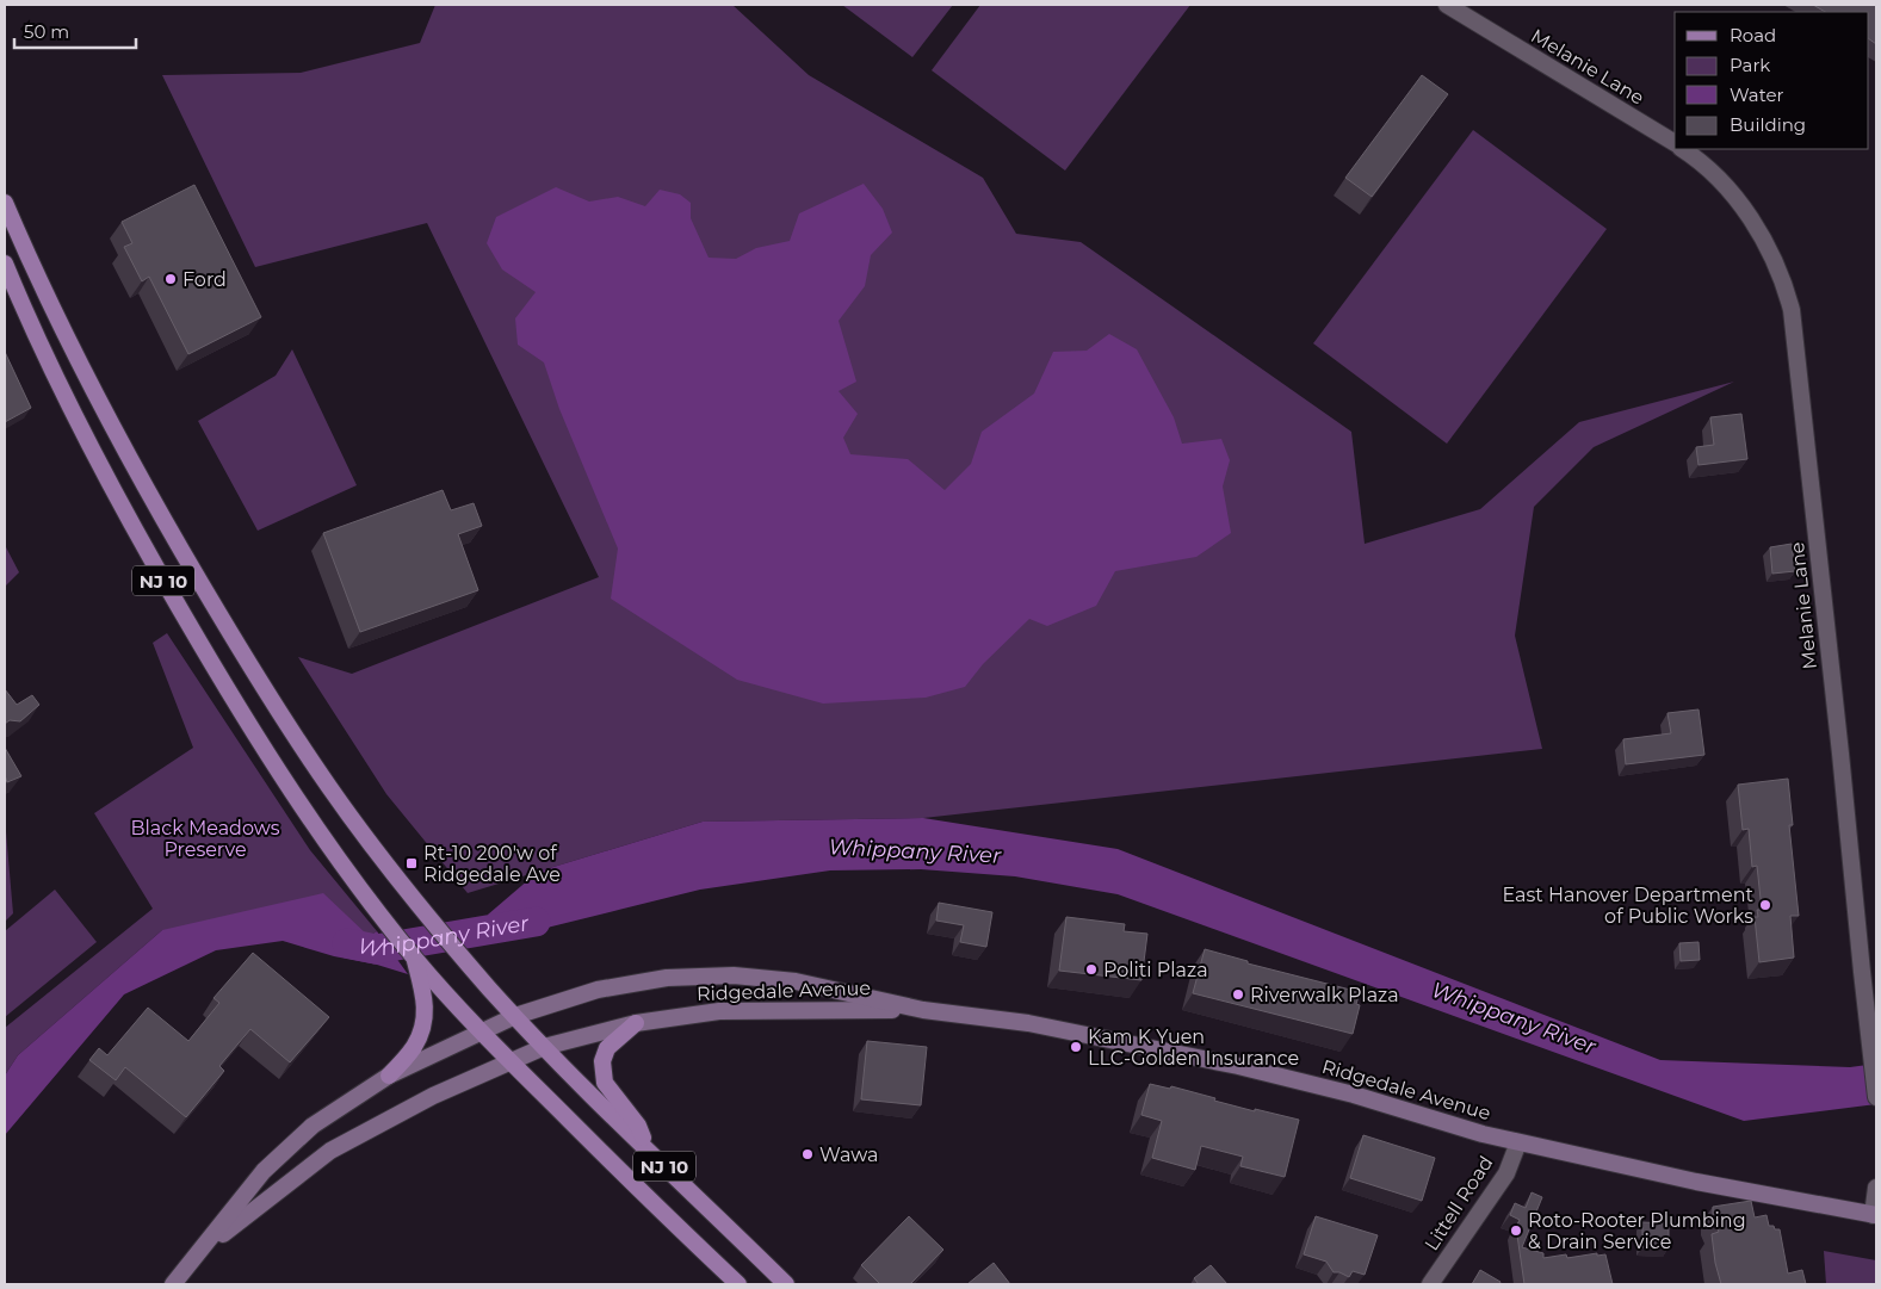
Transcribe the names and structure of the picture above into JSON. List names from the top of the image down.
{
  "streets": {
    "main road": ["NJ 10", "Ridgedale Avenue"],
    "street": ["Melanie Lane", "Littell Road"]
  },
  "crossings": [
    ["NJ 10", "Ridgedale Avenue"],
    ["Ridgedale Avenue", "Littell Road"]
  ],
  "water": ["Whippany River"],
  "parks": ["Black Meadows Preserve"],
  "places": {
    "other": [
      "Ford",
      "East Hanover Department of Public Works",
      "Politi Plaza",
      "Riverwalk Plaza",
      "Kam K Yuen LLC-Golden Insurance",
      "Wawa",
      "Roto-Rooter Plumbing & Drain Service"
    ],
    "transit": ["Rt-10 200'w of Ridgedale Ave"]
  },
  "legend": [
    "Road",
    "Park",
    "Water",
    "Building"
  ],
  "scale_bar": "50 m"
}
